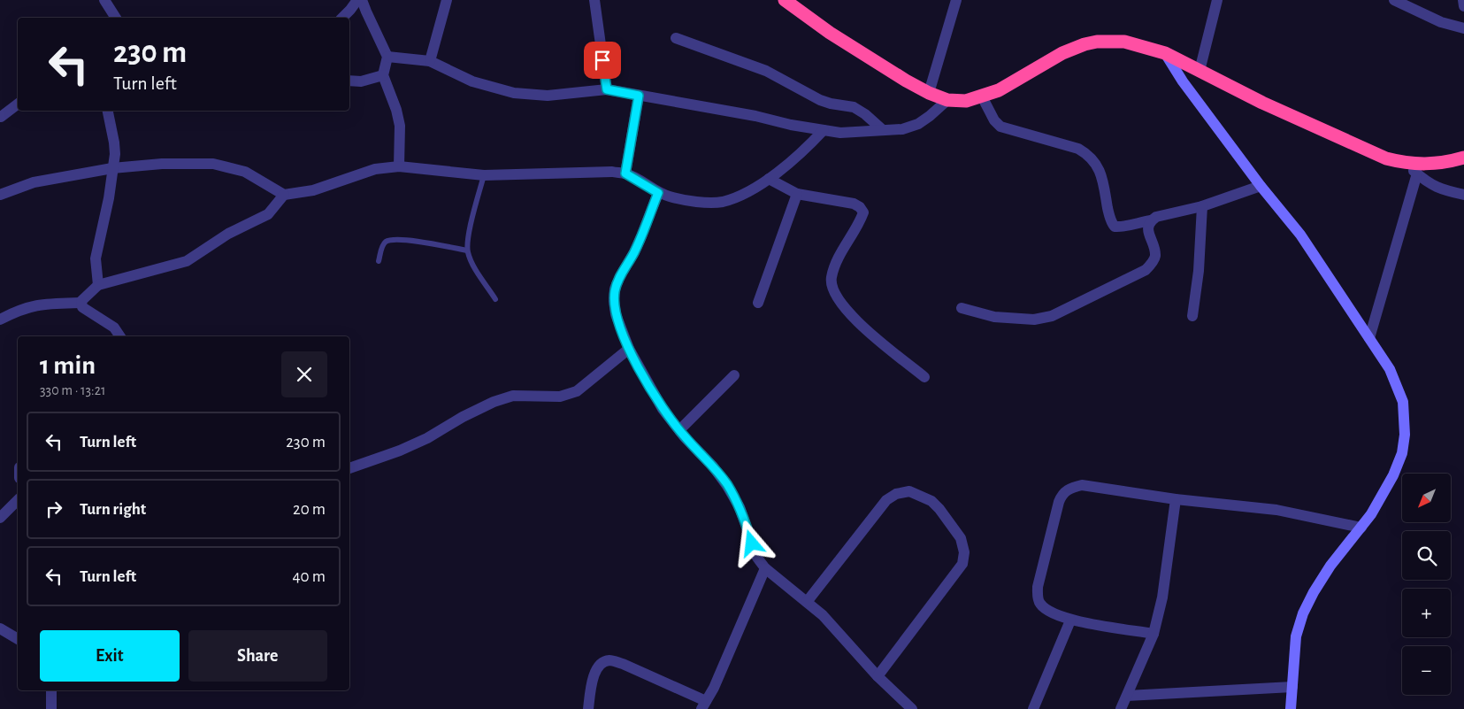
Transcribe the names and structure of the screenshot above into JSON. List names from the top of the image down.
{
  "north": "bottom left",
  "page": {
    "turn": ["230 m", "Turn left"],
    "heading": ["1 min", "330 m · 13:21"],
    "list": [
      {
        "name": "Turn left",
        "value": "230 m"
      },
      {
        "name": "Turn right",
        "value": "20 m"
      },
      {
        "name": "Turn left",
        "value": "40 m"
      }
    ],
    "map_buttons": ["+", "−"],
    "buttons": ["Exit", "Share"]
  }
}
